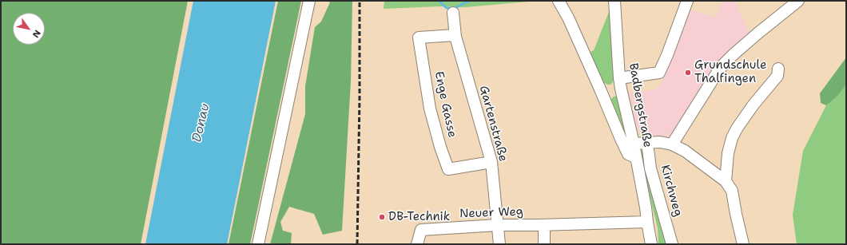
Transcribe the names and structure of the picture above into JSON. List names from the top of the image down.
{
  "streets": {
    "street": [
      "Enge Gasse",
      "Badbergstraße",
      "Gartenstraße",
      "Kirchweg",
      "Neuer Weg"
    ]
  },
  "crossings": [
    ["Enge Gasse", "Gartenstraße"],
    ["Badbergstraße", "Neuer Weg"],
    ["Gartenstraße", "Neuer Weg"]
  ],
  "water": ["Donau"],
  "places": ["Grundschule Thalfingen", "DB-Technik"],
  "north": "bottom right"
}
